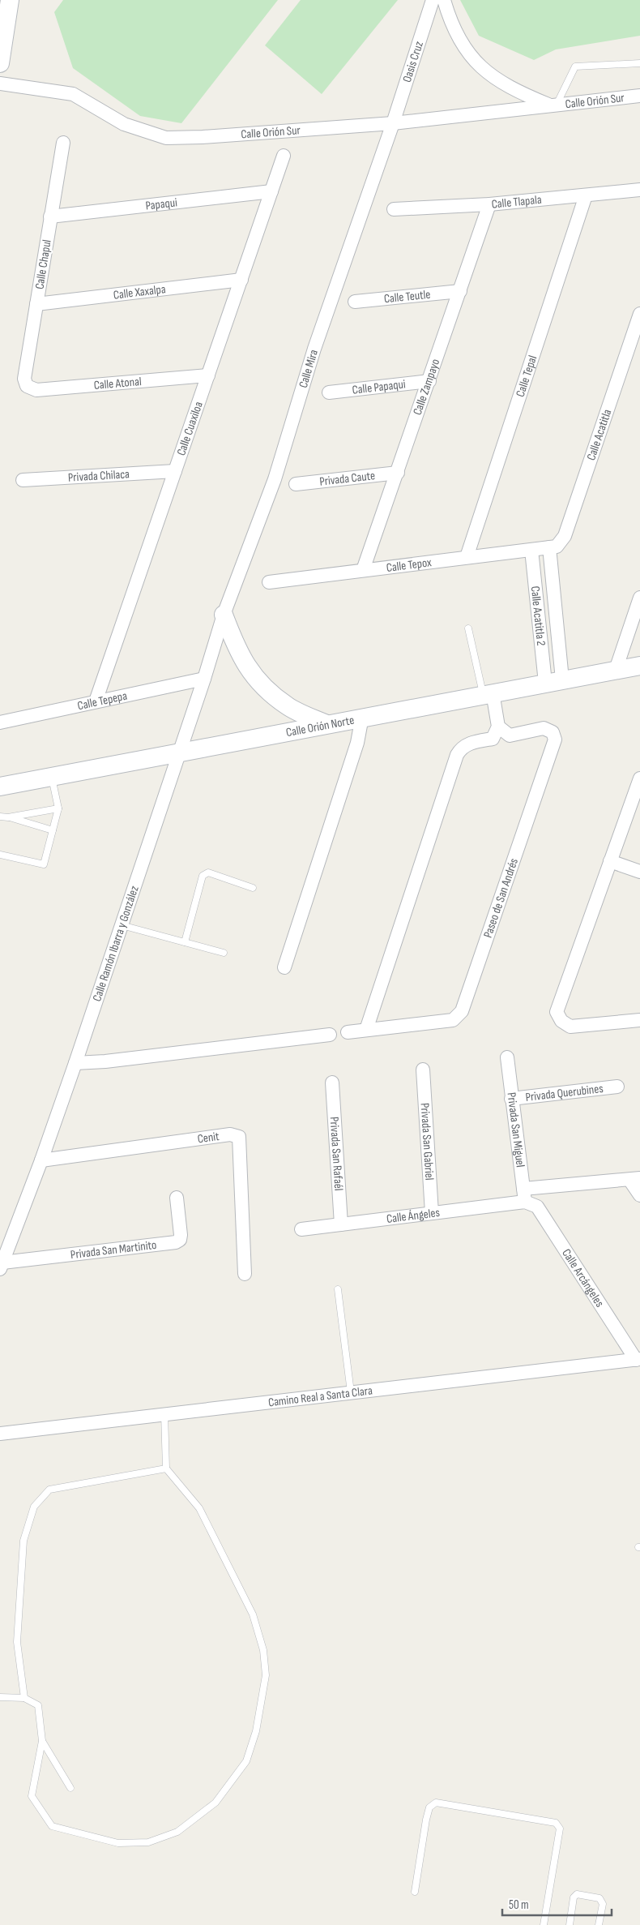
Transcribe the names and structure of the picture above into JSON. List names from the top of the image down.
{
  "streets": {
    "street": [
      "Oasis Cruz",
      "Calle Orión Sur",
      "Calle Tlapala",
      "Papaqui",
      "Calle Chapul",
      "Calle Xaxalpa",
      "Calle Teutle",
      "Calle Mira",
      "Calle Tepal",
      "Calle Atonal",
      "Calle Papaqui",
      "Calle Zampayo",
      "Calle Cuaxiloa",
      "Calle Acatitla",
      "Privada Chilaca",
      "Privada Caute",
      "Calle Tepox",
      "Calle Acatitla 2",
      "Calle Tepepa",
      "Calle Orión Norte",
      "Paseo de San Andrés",
      "Calle Ramón Ibarra y González",
      "Privada Querubines",
      "Privada San Miguel",
      "Cenit",
      "Privada San Gabriel",
      "Privada San Rafaél",
      "Calle Ángeles",
      "Privada San Martinito",
      "Calle Arcángeles",
      "Camino Real a Santa Clara"
    ]
  },
  "crossings": [
    ["Oasis Cruz", "Calle Orión Sur"],
    ["Oasis Cruz", "Calle Mira"],
    ["Calle Orión Sur", "Calle Mira"],
    ["Calle Tlapala", "Calle Tepal"],
    ["Calle Tlapala", "Calle Zampayo"],
    ["Papaqui", "Calle Chapul"],
    ["Papaqui", "Calle Cuaxiloa"],
    ["Calle Chapul", "Calle Xaxalpa"],
    ["Calle Chapul", "Calle Atonal"],
    ["Calle Xaxalpa", "Calle Cuaxiloa"],
    ["Calle Teutle", "Calle Zampayo"],
    ["Calle Mira", "Calle Ramón Ibarra y González"],
    ["Calle Tepal", "Calle Tepox"],
    ["Calle Atonal", "Calle Cuaxiloa"],
    ["Calle Papaqui", "Calle Zampayo"],
    ["Calle Zampayo", "Privada Caute"],
    ["Calle Zampayo", "Calle Tepox"],
    ["Calle Cuaxiloa", "Privada Chilaca"],
    ["Calle Cuaxiloa", "Calle Tepepa"],
    ["Calle Acatitla", "Calle Tepox"],
    ["Calle Acatitla", "Calle Acatitla 2"],
    ["Calle Tepox", "Calle Acatitla 2"],
    ["Calle Acatitla 2", "Calle Orión Norte"],
    ["Calle Tepepa", "Calle Ramón Ibarra y González"],
    ["Calle Orión Norte", "Calle Ramón Ibarra y González"],
    ["Calle Ramón Ibarra y González", "Cenit"],
    ["Calle Ramón Ibarra y González", "Privada San Martinito"],
    ["Privada Querubines", "Privada San Miguel"],
    ["Privada San Miguel", "Calle Ángeles"],
    ["Privada San Miguel", "Calle Arcángeles"],
    ["Privada San Gabriel", "Calle Ángeles"],
    ["Privada San Rafaél", "Calle Ángeles"],
    ["Calle Ángeles", "Calle Arcángeles"],
    ["Calle Arcángeles", "Camino Real a Santa Clara"]
  ],
  "scale_bar": "50 m"
}
